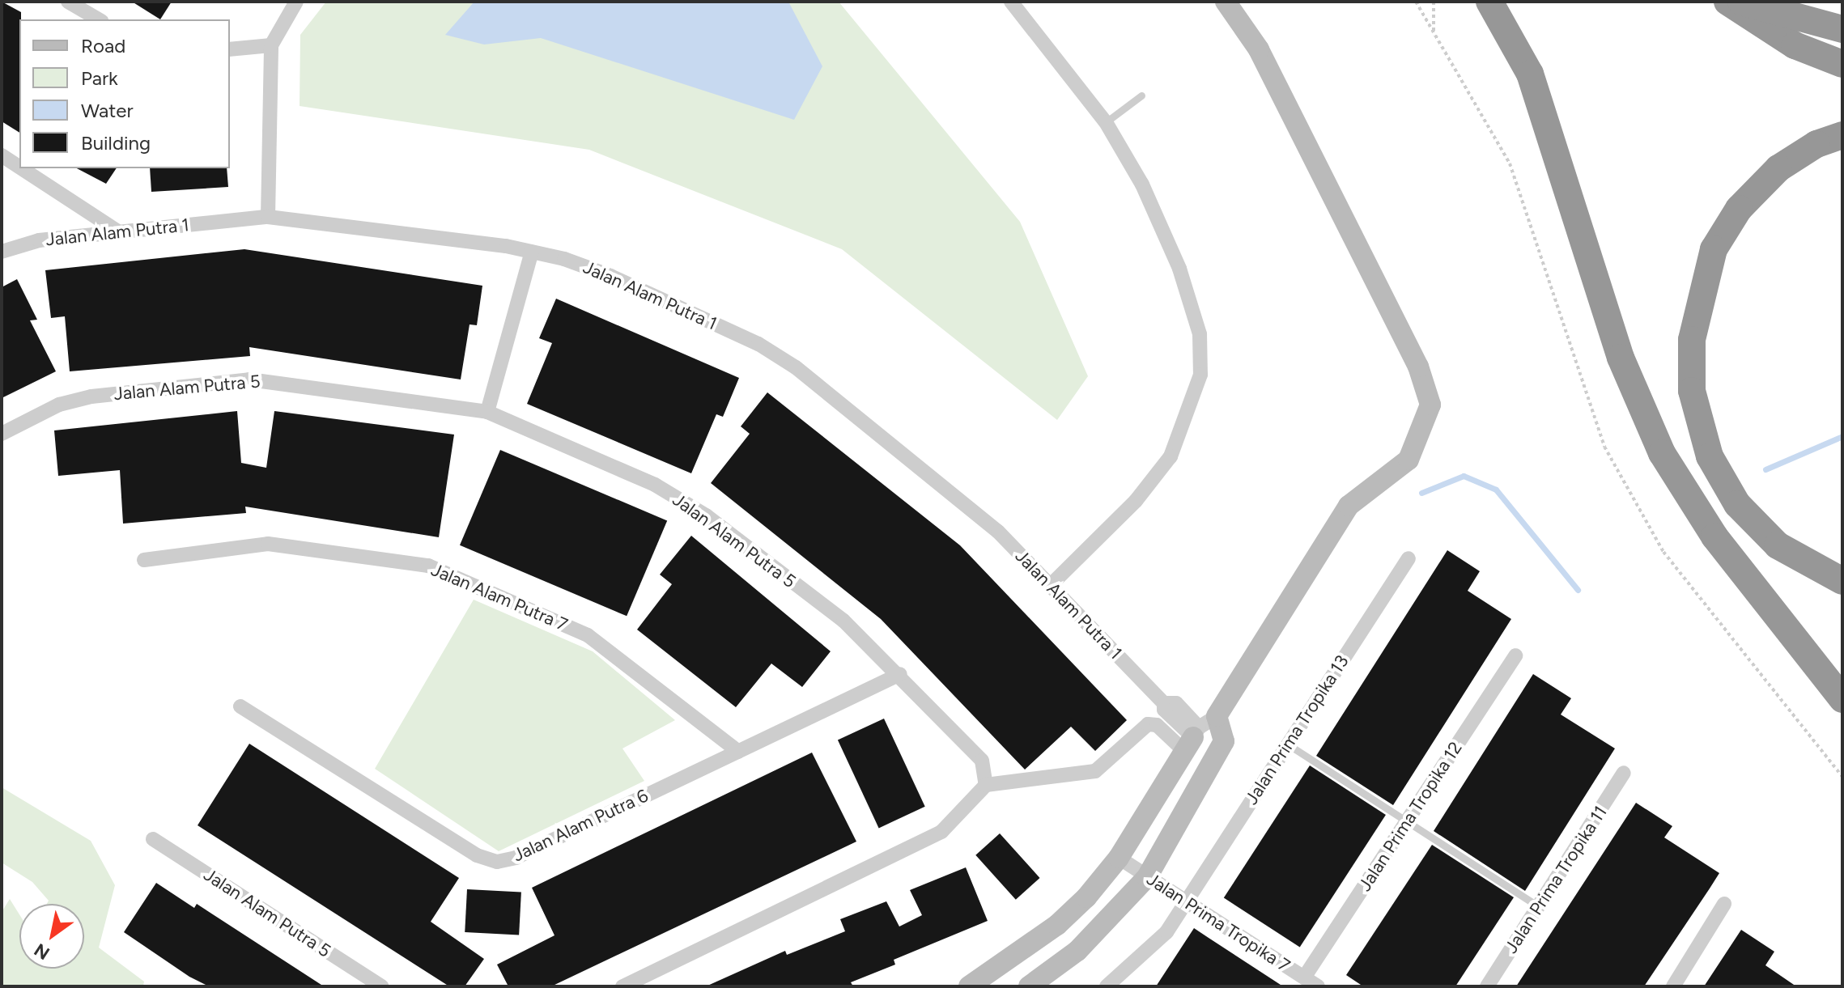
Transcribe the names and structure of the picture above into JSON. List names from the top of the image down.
{
  "streets": {
    "street": [
      "Jalan Alam Putra 1",
      "Jalan Alam Putra 5",
      "Jalan Alam Putra 7",
      "Jalan Prima Tropika 13",
      "Jalan Prima Tropika 12",
      "Jalan Alam Putra 6",
      "Jalan Prima Tropika 11",
      "Jalan Prima Tropika 7"
    ]
  },
  "crossings": [
    ["Jalan Alam Putra 5", "Jalan Alam Putra 6"],
    ["Jalan Alam Putra 7", "Jalan Alam Putra 6"],
    ["Jalan Prima Tropika 13", "Jalan Prima Tropika 7"],
    ["Jalan Prima Tropika 12", "Jalan Prima Tropika 7"]
  ],
  "legend": [
    "Road",
    "Park",
    "Water",
    "Building"
  ],
  "north": "bottom left"
}
